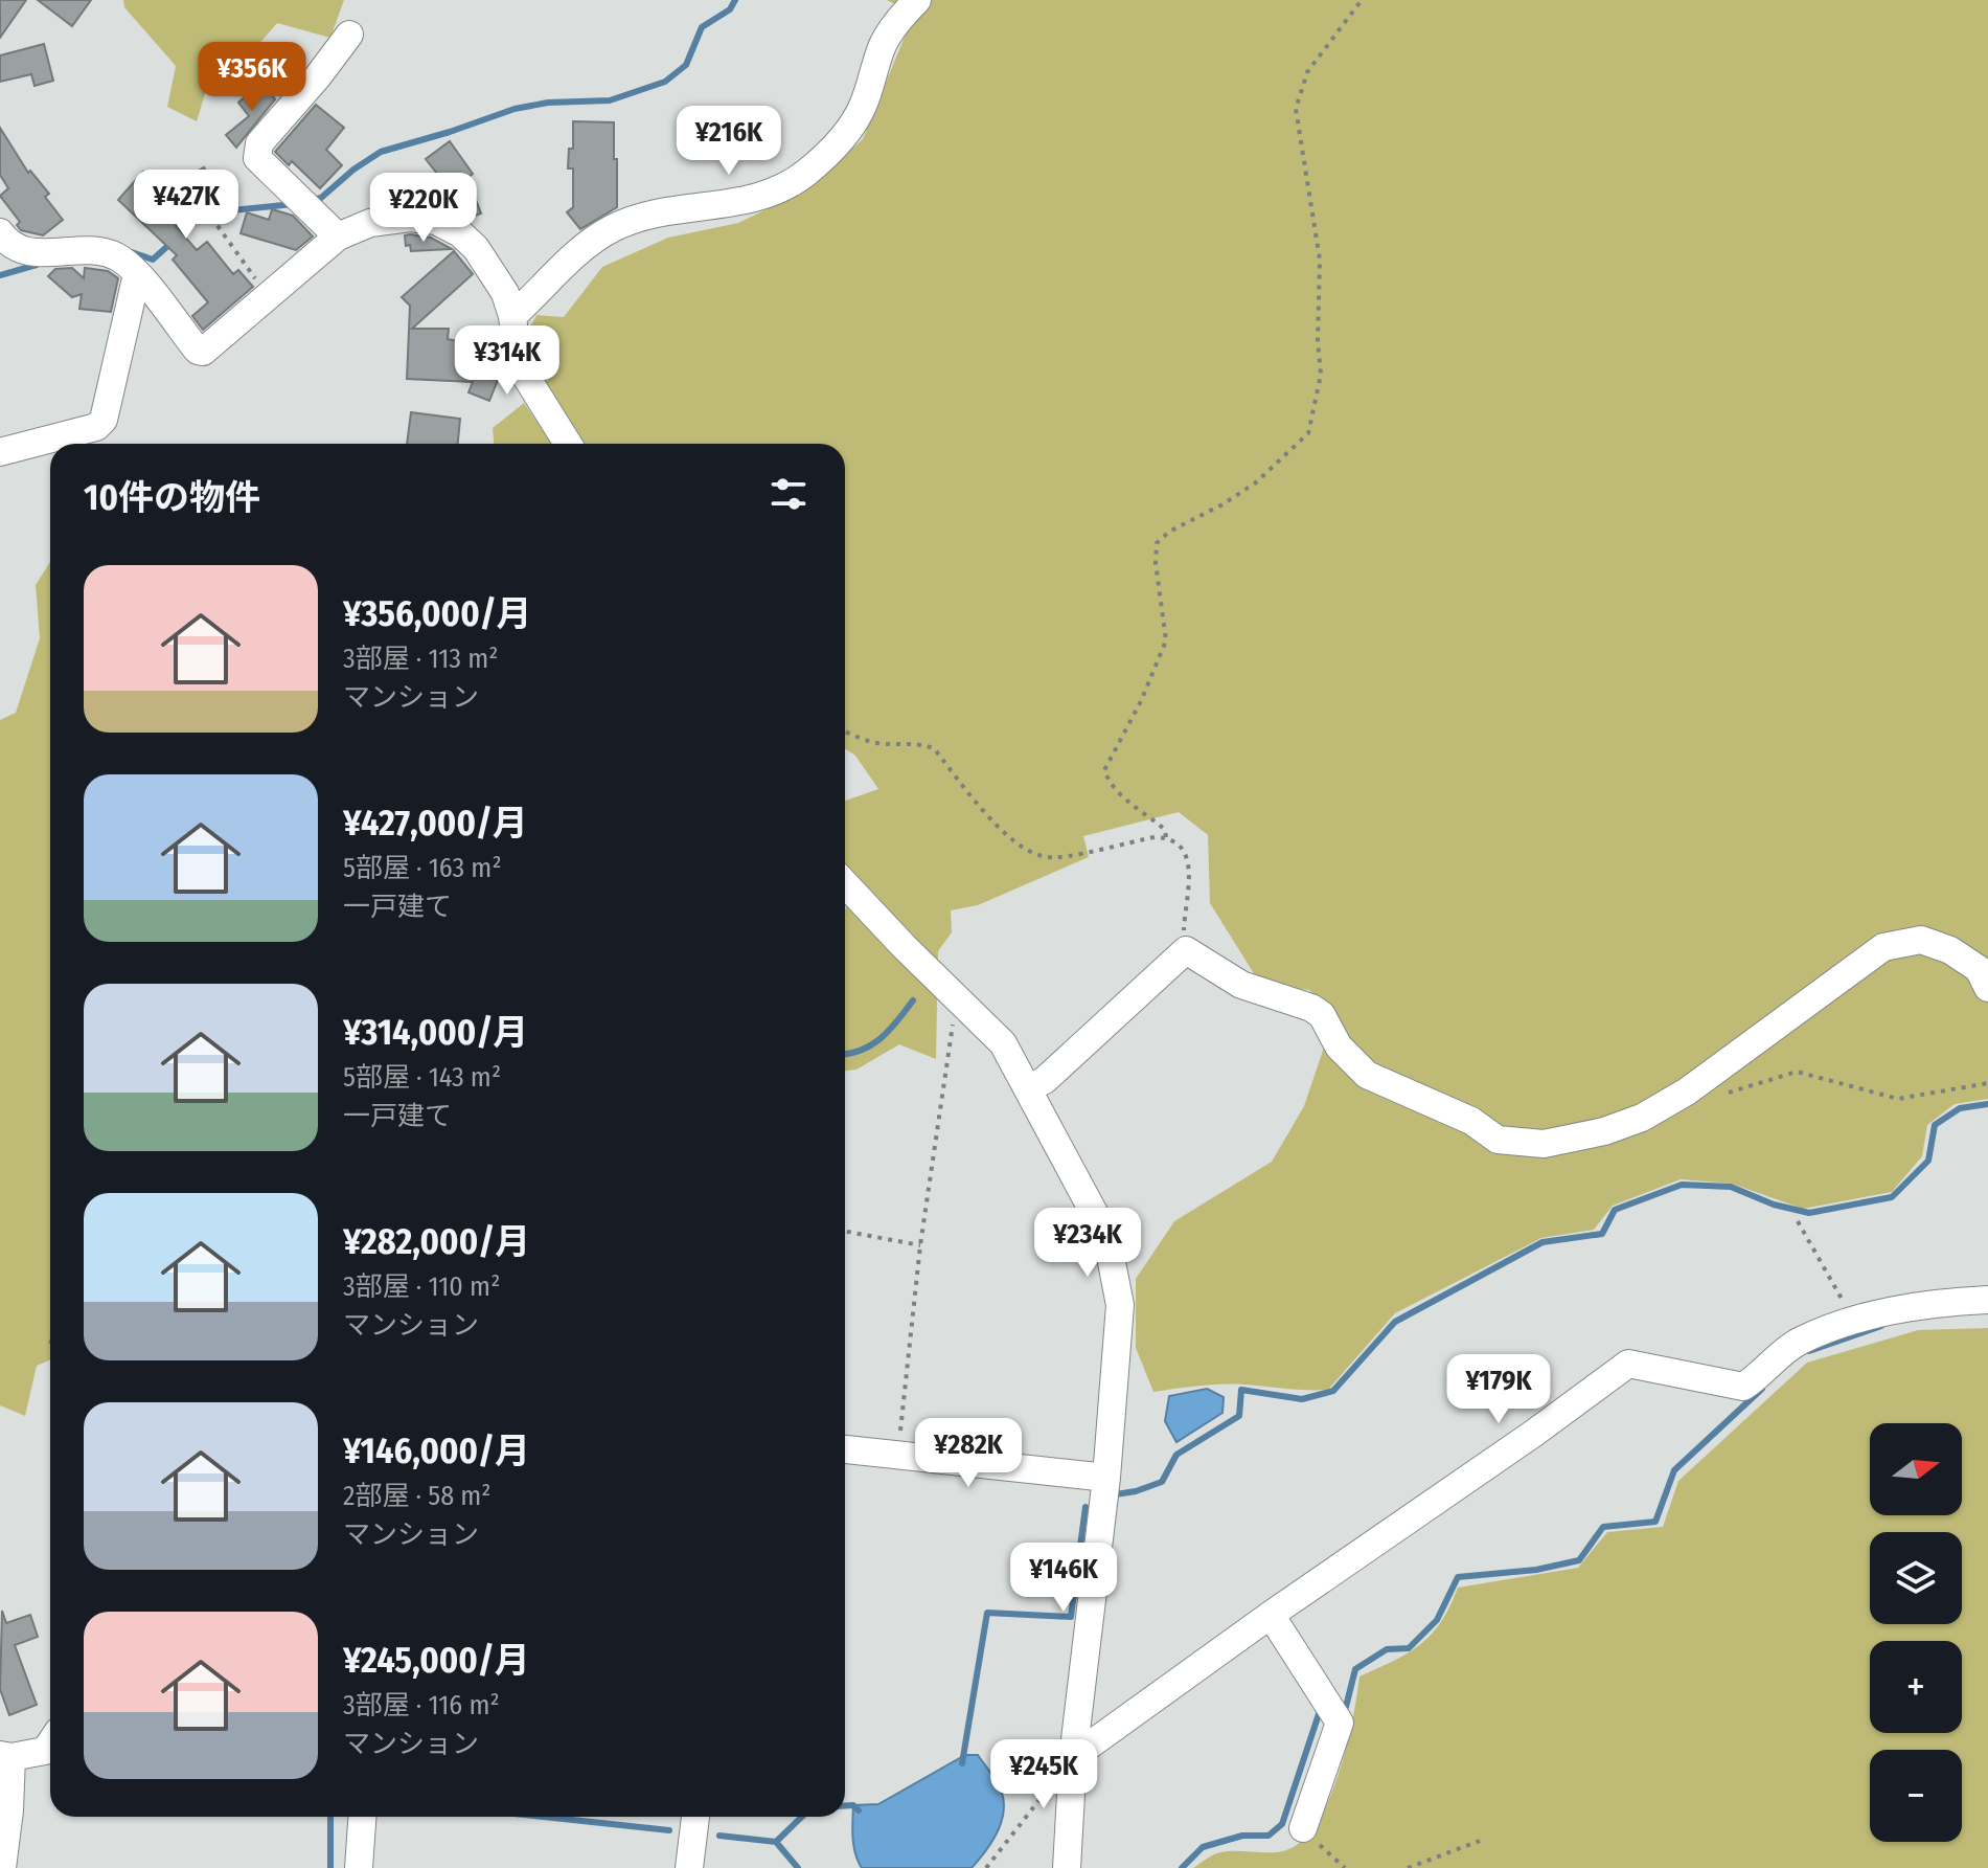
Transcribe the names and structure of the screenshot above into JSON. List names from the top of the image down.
{
  "north": "right",
  "page": {
    "price": [
      "¥356K",
      "¥216K",
      "¥427K",
      "¥220K",
      "¥314K",
      "¥234K",
      "¥179K",
      "¥282K",
      "¥146K",
      "¥245K"
    ],
    "heading": "10件の物件",
    "list": [
      {
        "name": "¥356,000/月",
        "note": "3部屋 · 113 m² · マンション"
      },
      {
        "name": "¥427,000/月",
        "note": "5部屋 · 163 m² · 一戸建て"
      },
      {
        "name": "¥314,000/月",
        "note": "5部屋 · 143 m² · 一戸建て"
      },
      {
        "name": "¥282,000/月",
        "note": "3部屋 · 110 m² · マンション"
      },
      {
        "name": "¥146,000/月",
        "note": "2部屋 · 58 m² · マンション"
      },
      {
        "name": "¥245,000/月",
        "note": "3部屋 · 116 m² · マンション"
      }
    ],
    "map_buttons": ["+", "−"]
  }
}
